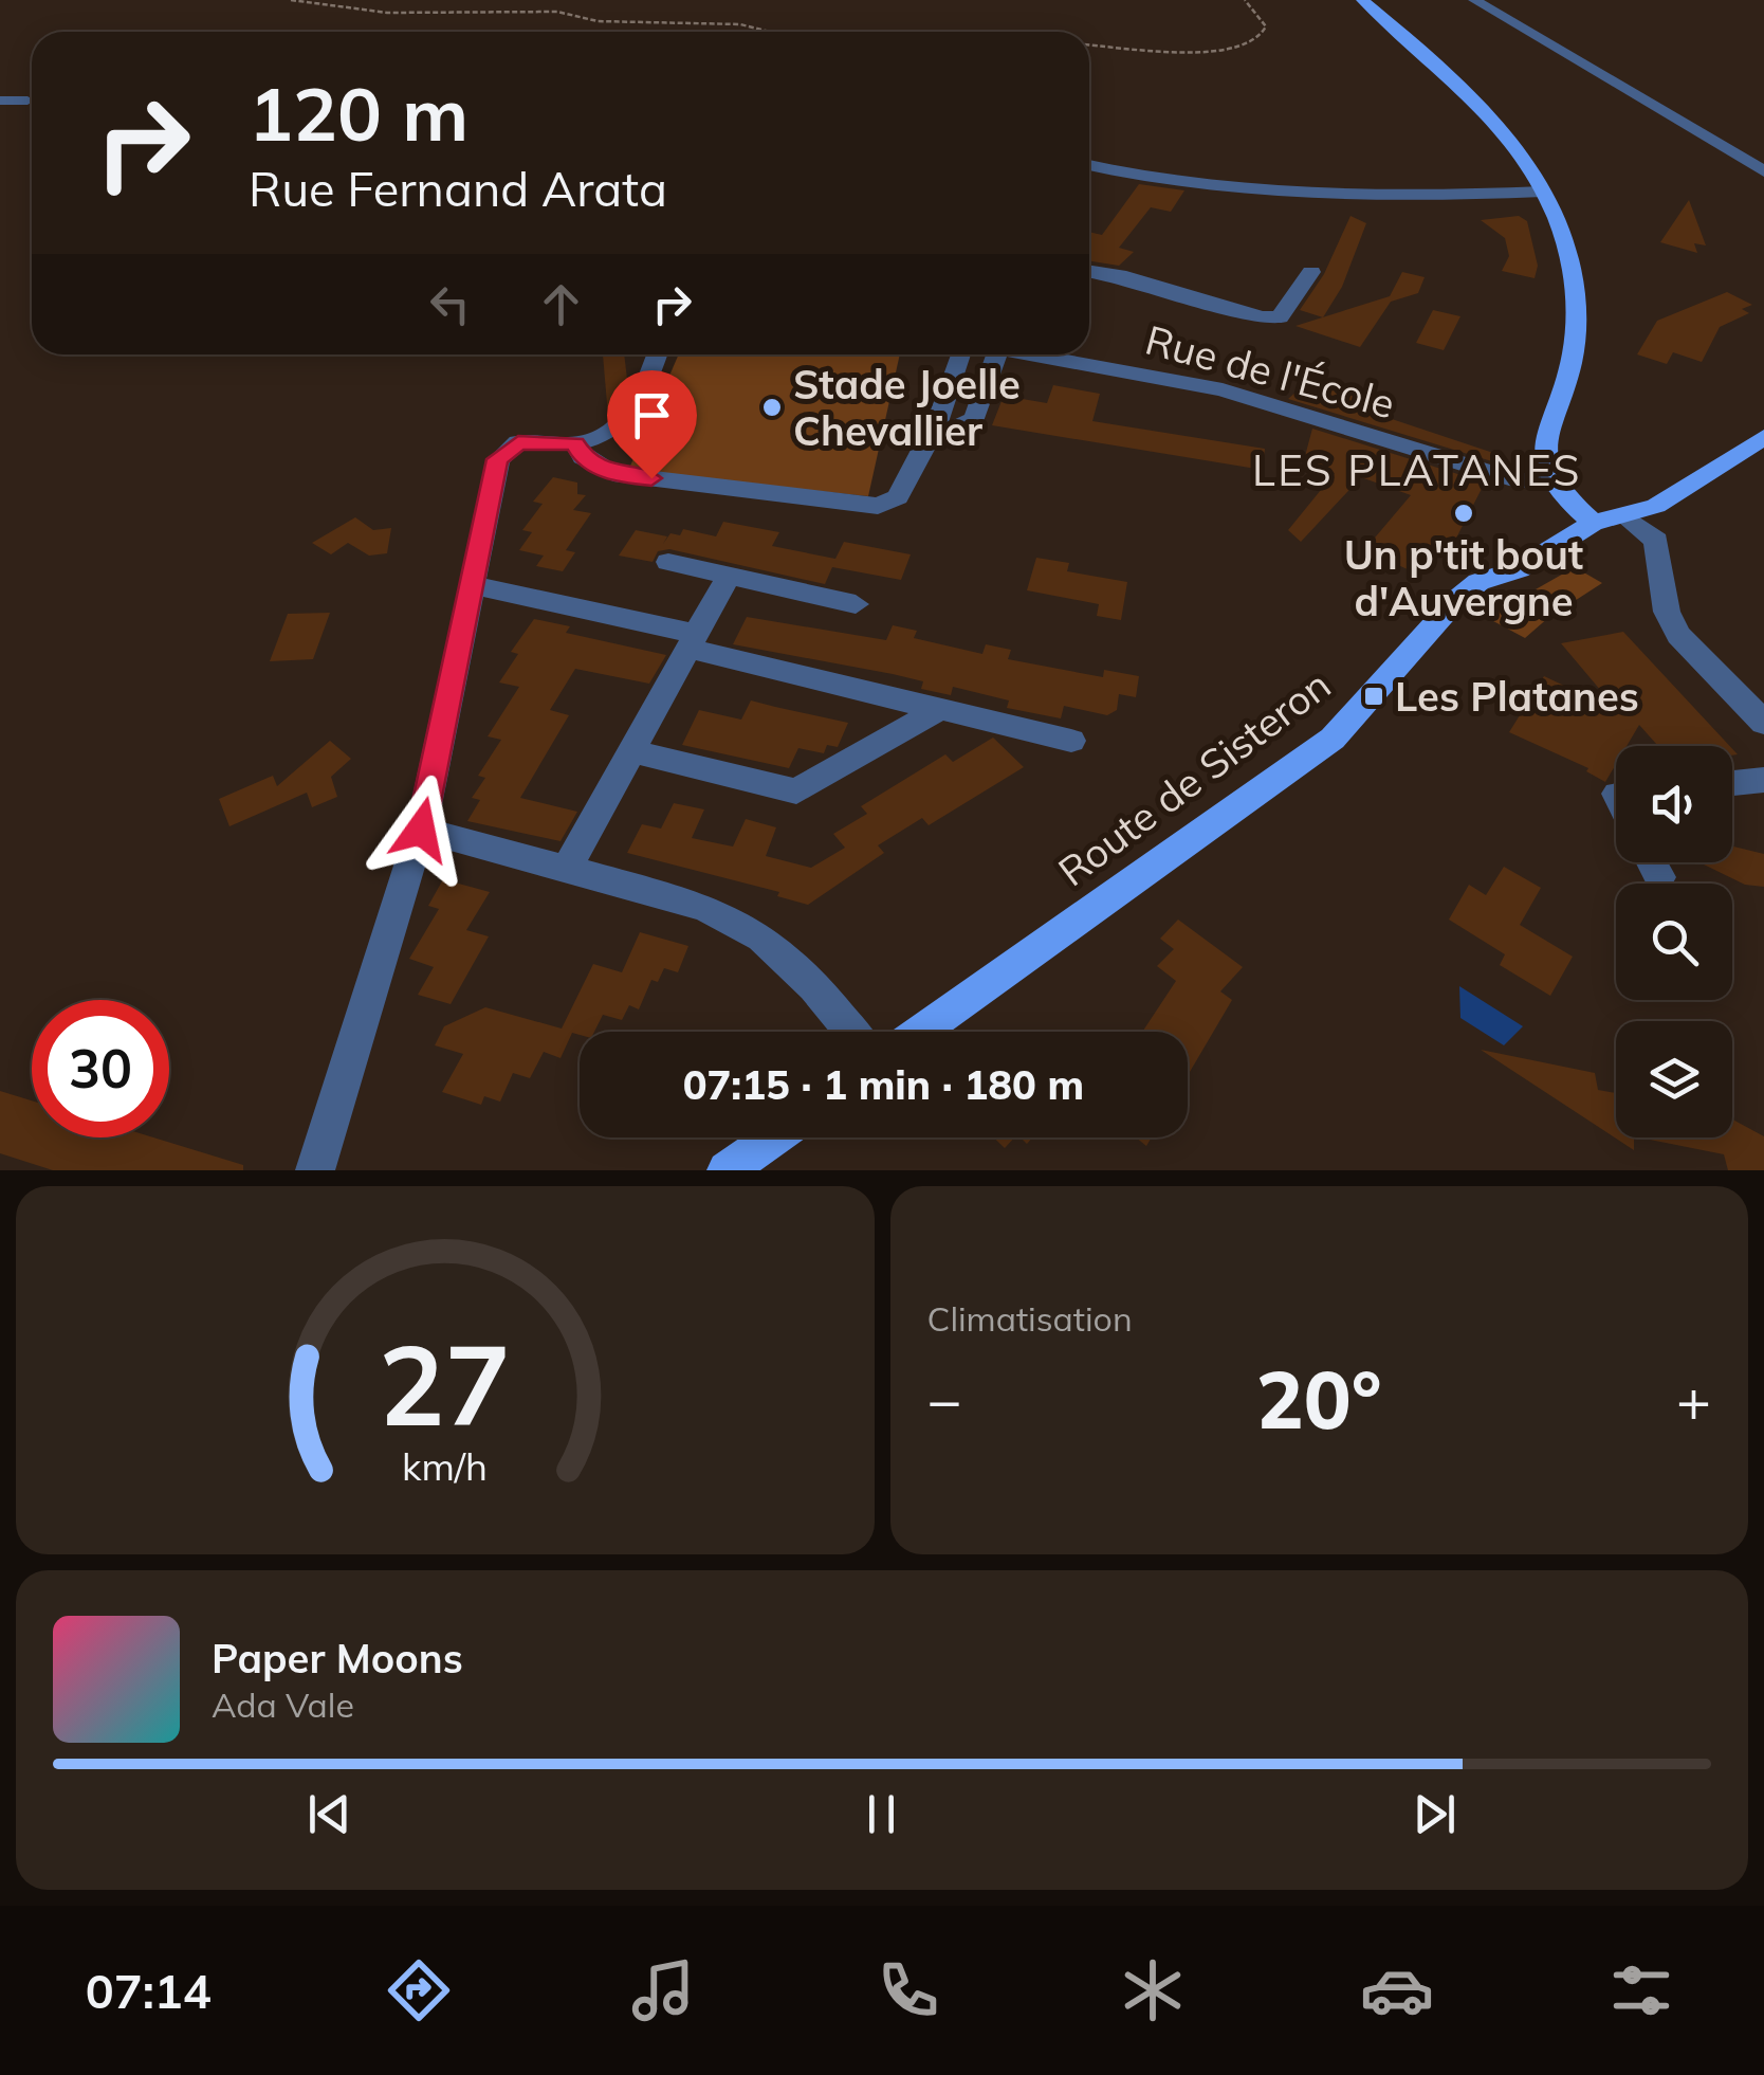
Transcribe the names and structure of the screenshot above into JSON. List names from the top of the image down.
{
  "streets": {
    "main road": ["Route de Sisteron"],
    "street": ["Rue de l'École"]
  },
  "districts": ["LES PLATANES"],
  "places": {
    "other": ["Stade Joelle Chevallier", "Un p'tit bout d'Auvergne"],
    "transit": ["Les Platanes"]
  },
  "page": {
    "turn": ["120 m", "Rue Fernand Arata"],
    "limit": "30",
    "trip": "07:15 · 1 min · 180 m",
    "tile": "Climatisation",
    "heat": ["−", "20°", "+"],
    "song": ["Paper Moons", "Ada Vale"],
    "tabs": "07:14",
    "gauge": ["27", "km/h"]
  }
}
